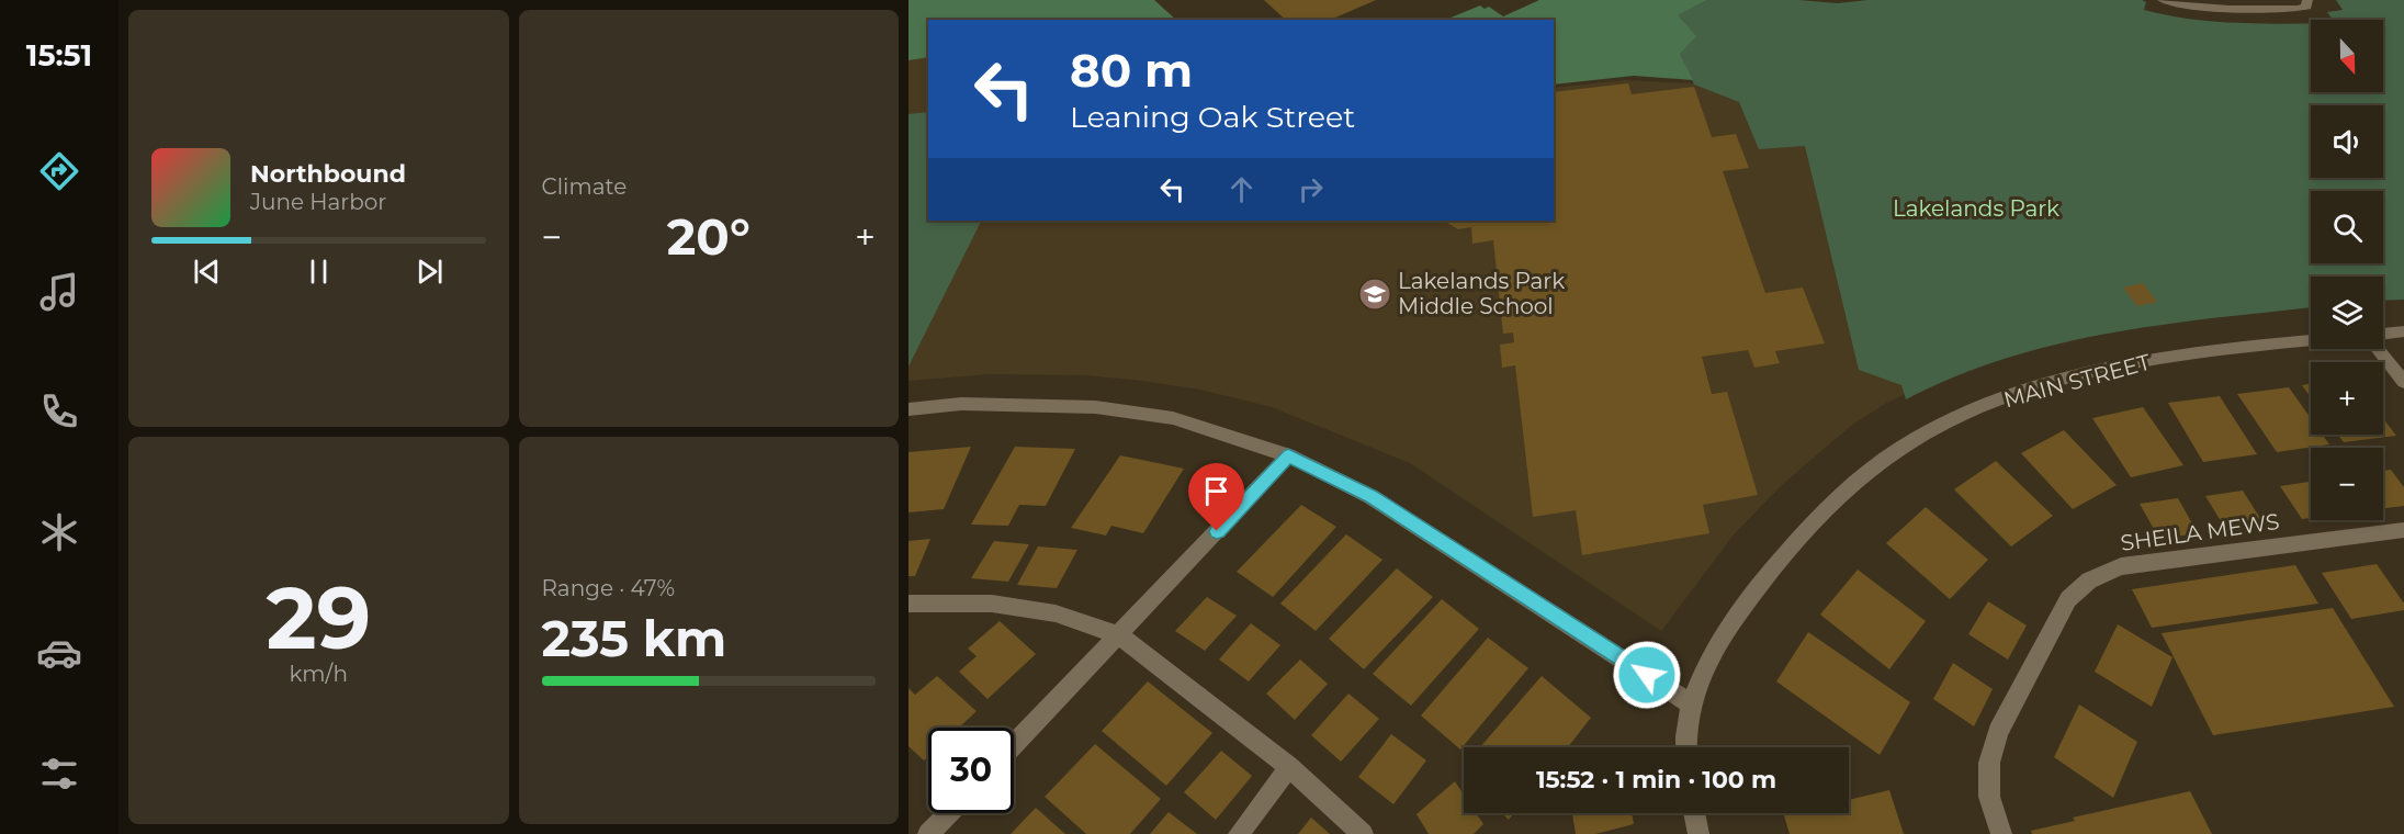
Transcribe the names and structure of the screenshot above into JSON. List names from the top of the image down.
{
  "streets": {
    "street": ["MAIN STREET", "SHEILA MEWS"]
  },
  "parks": ["Lakelands Park"],
  "places": {
    "school or university": ["Lakelands Park Middle School"]
  },
  "north": "bottom",
  "page": {
    "tabs": "15:51",
    "tile": [
      "Climate",
      ["29", "km/h"],
      ["Range · 47%", "235 km"]
    ],
    "map_buttons": ["+", "−"],
    "turn": ["80 m", "Leaning Oak Street"],
    "song": ["Northbound", "June Harbor"],
    "heat": ["−", "20°", "+"],
    "limit": "30",
    "trip": "15:52 · 1 min · 100 m"
  }
}
